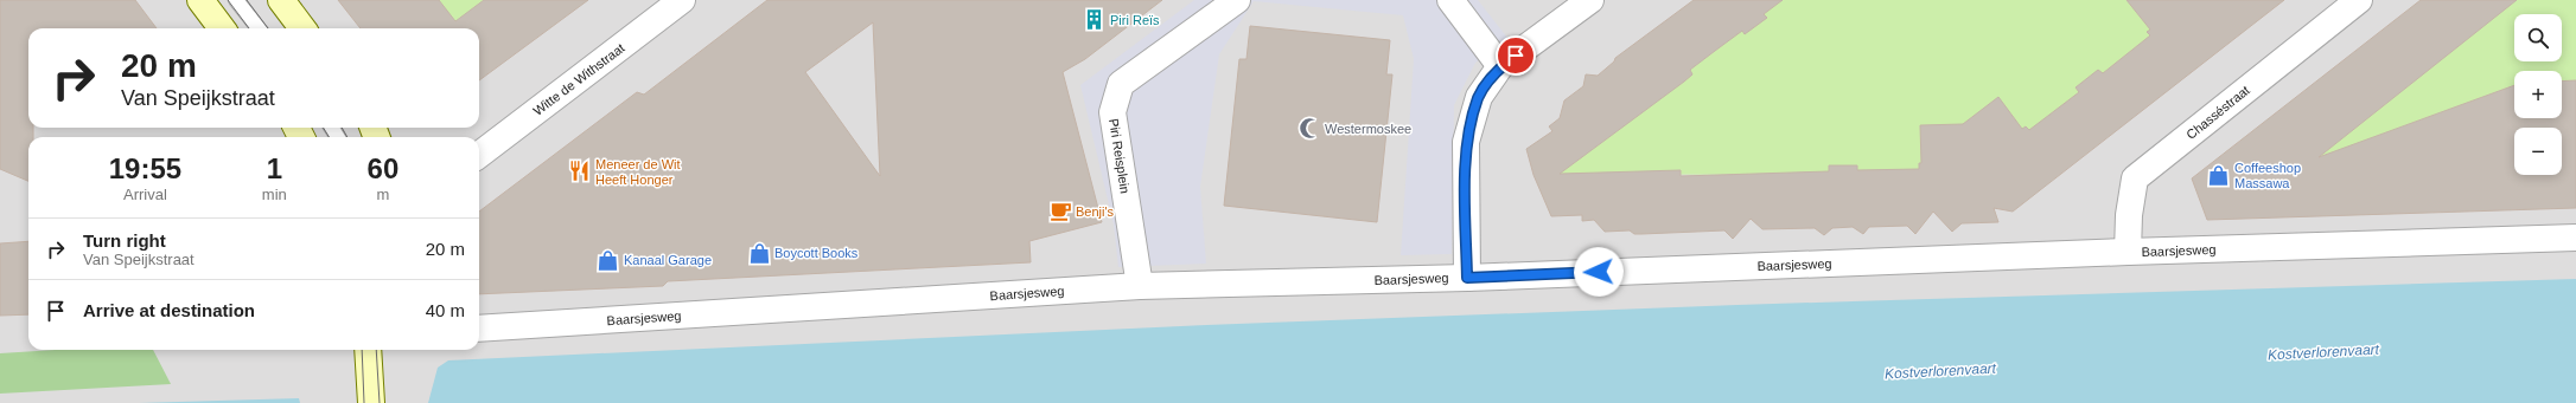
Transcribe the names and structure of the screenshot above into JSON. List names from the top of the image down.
{
  "streets": {
    "street": [
      "Witte de Withstraat",
      "Chasséstraat",
      "Piri Reisplein",
      "Baarsjesweg"
    ]
  },
  "crossings": [
    ["Chasséstraat", "Baarsjesweg"],
    ["Piri Reisplein", "Baarsjesweg"]
  ],
  "water": ["Kostverlorenvaart"],
  "places": {
    "building": ["Piri Reïs"],
    "mosque": ["Westermoskee"],
    "restaurant": ["Meneer de Wit Heeft Honger"],
    "shop": ["Coffeeshop Massawa", "Boycott Books", "Kanaal Garage"],
    "cafe": ["Benji's"]
  },
  "page": {
    "map_buttons": ["+", "−"],
    "turn": ["20 m", "Van Speijkstraat"],
    "eta": [
      "19:55",
      "Arrival",
      "1",
      "min",
      "60",
      "m"
    ],
    "list": [
      {
        "name": "Turn right",
        "note": "Van Speijkstraat",
        "value": "20 m"
      },
      {
        "name": "Arrive at destination",
        "value": "40 m"
      }
    ]
  }
}
